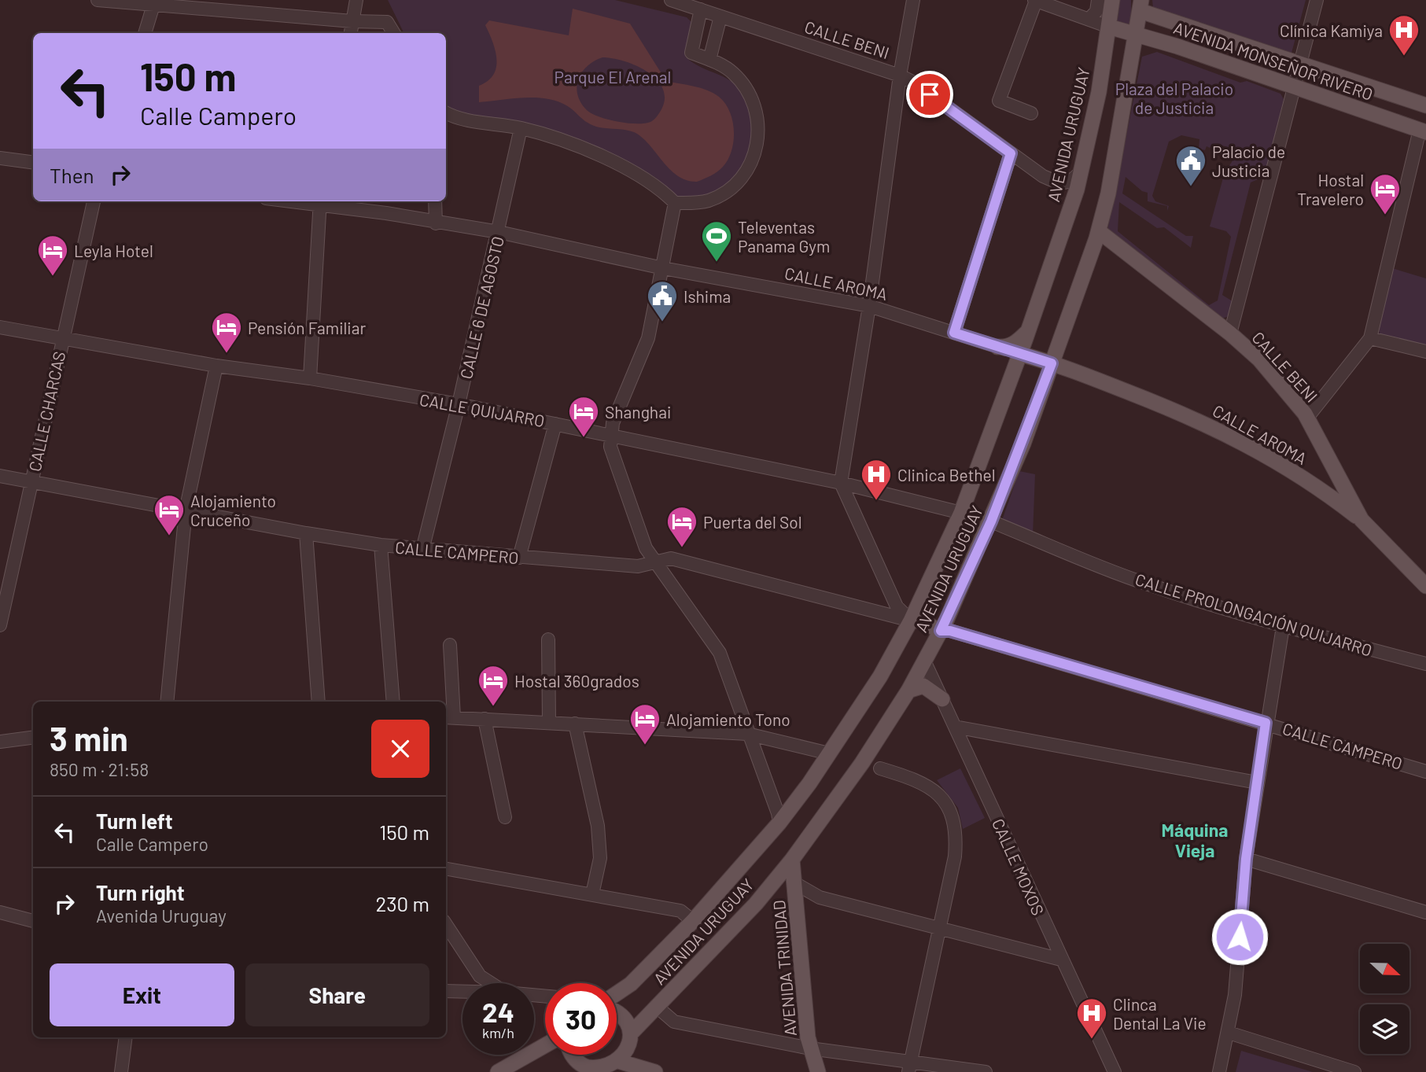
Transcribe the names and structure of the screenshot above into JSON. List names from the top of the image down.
{
  "streets": {
    "main road": [
      "CALLE BENI",
      "AVENIDA MONSEÑOR RIVERO",
      "AVENIDA URUGUAY",
      "CALLE AROMA",
      "AVENIDA TRINIDAD"
    ],
    "street": [
      "CALLE 6 DE AGOSTO",
      "CALLE QUIJARRO",
      "CALLE CHARCAS",
      "CALLE CAMPERO",
      "CALLE PROLONGACIÓN QUIJARRO",
      "CALLE MOXOS"
    ]
  },
  "crossings": [
    ["CALLE BENI", "AVENIDA URUGUAY"],
    ["CALLE BENI", "CALLE AROMA"],
    ["AVENIDA MONSEÑOR RIVERO", "AVENIDA URUGUAY"],
    ["AVENIDA URUGUAY", "CALLE AROMA"],
    ["AVENIDA URUGUAY", "CALLE QUIJARRO"],
    ["AVENIDA URUGUAY", "CALLE CAMPERO"],
    ["AVENIDA URUGUAY", "CALLE PROLONGACIÓN QUIJARRO"],
    ["AVENIDA URUGUAY", "CALLE MOXOS"],
    ["AVENIDA URUGUAY", "AVENIDA TRINIDAD"],
    ["CALLE AROMA", "CALLE 6 DE AGOSTO"],
    ["CALLE 6 DE AGOSTO", "CALLE QUIJARRO"],
    ["CALLE 6 DE AGOSTO", "CALLE CAMPERO"],
    ["CALLE QUIJARRO", "CALLE CHARCAS"],
    ["CALLE CHARCAS", "CALLE CAMPERO"]
  ],
  "districts": ["Máquina Vieja"],
  "parks": ["Parque El Arenal", "Plaza del Palacio de Justicia"],
  "places": {
    "hospital": ["Clínica Kamiya", "Clinica Bethel", "Clinca Dental La Vie"],
    "public building": ["Palacio de Justicia", "Ishima"],
    "hotel": [
      "Hostal Travelero",
      "Leyla Hotel",
      "Pensión Familiar",
      "Shanghai",
      "Alojamiento Cruceño",
      "Puerta del Sol",
      "Hostal 360grados",
      "Alojamiento Tono"
    ],
    "sports": ["Televentas Panama Gym"]
  },
  "north": "right",
  "page": {
    "turn": ["150 m", "Calle Campero"],
    "then": "Then",
    "heading": ["3 min", "850 m · 21:58"],
    "list": [
      {
        "name": "Turn left",
        "note": "Calle Campero",
        "value": "150 m"
      },
      {
        "name": "Turn right",
        "note": "Avenida Uruguay",
        "value": "230 m"
      }
    ],
    "buttons": ["Exit", "Share"],
    "speed": "24 km/h",
    "limit": "30"
  }
}
